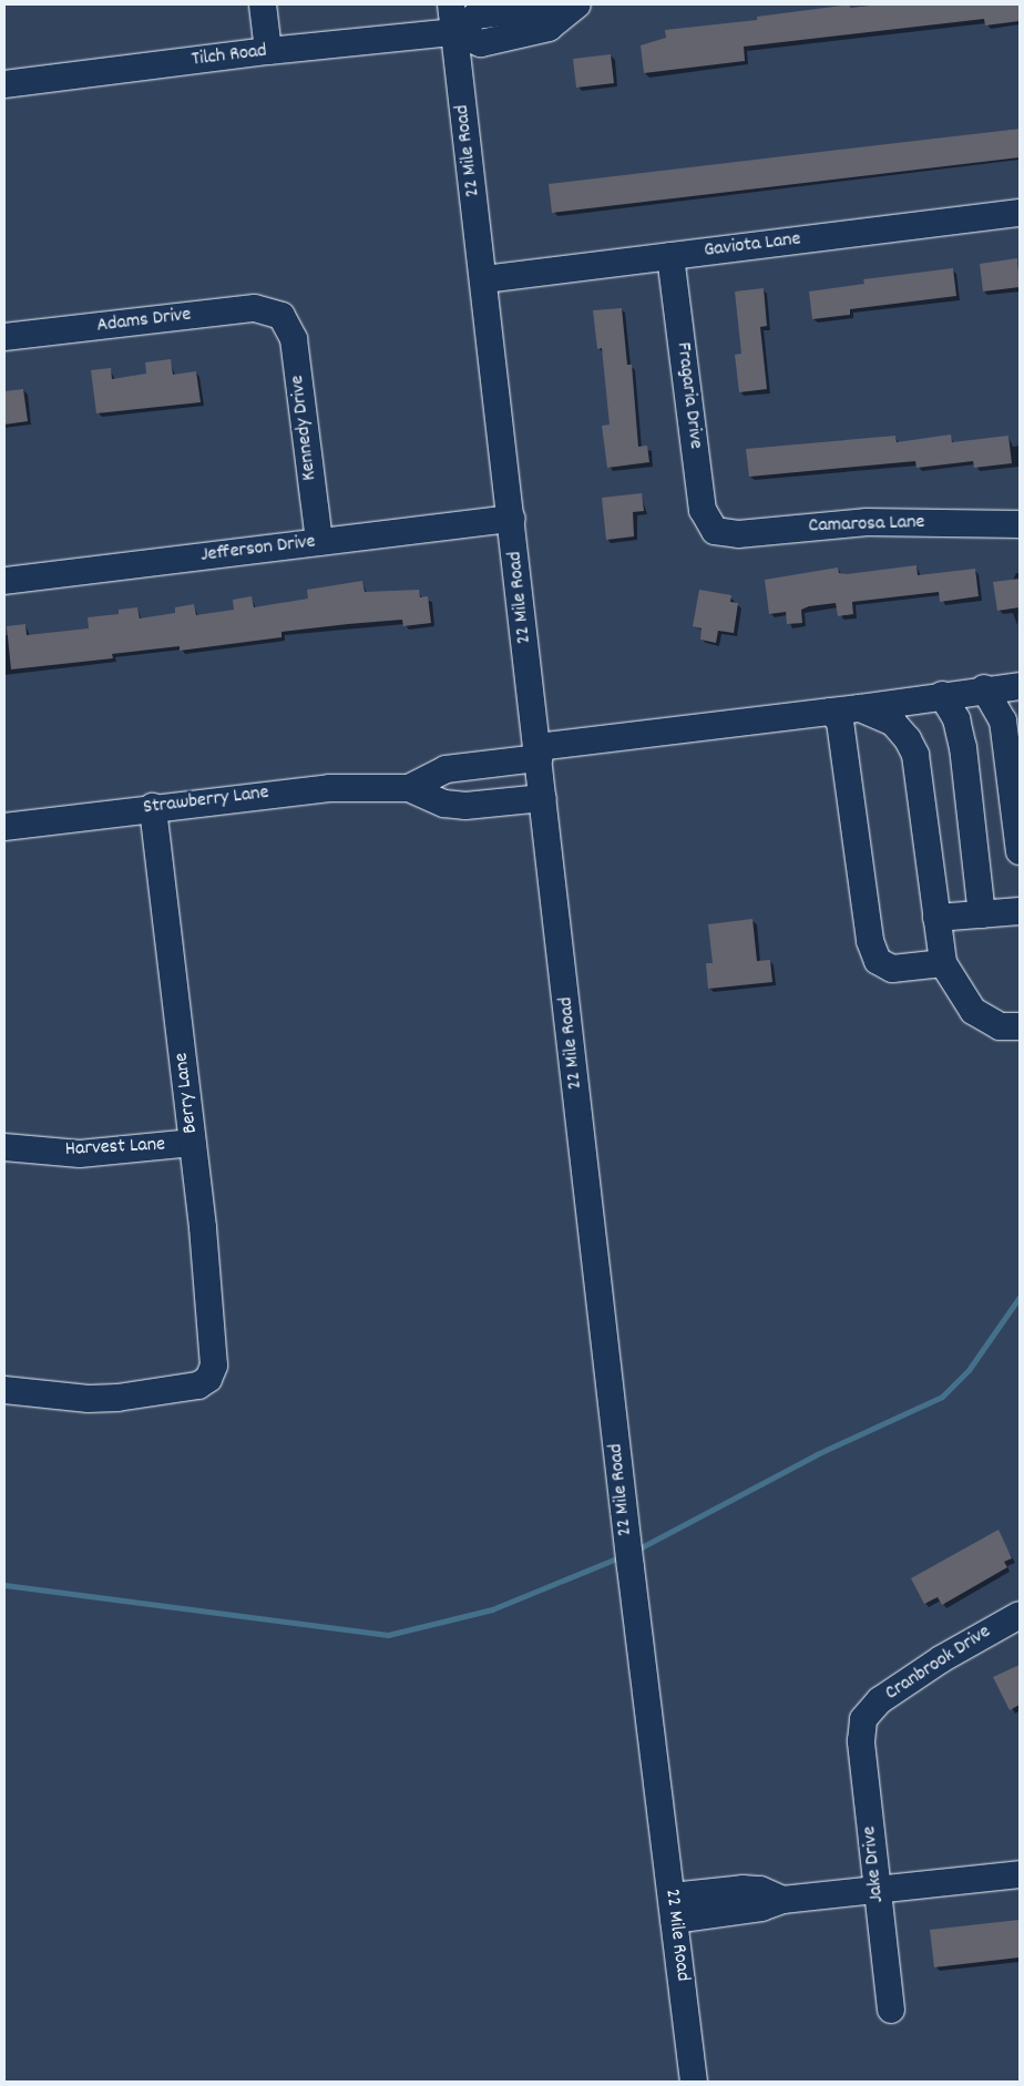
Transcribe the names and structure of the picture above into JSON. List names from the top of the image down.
{
  "streets": {
    "street": [
      "Tilch Road",
      "22 Mile Road",
      "Gaviota Lane",
      "Adams Drive",
      "Fragaria Drive",
      "Kennedy Drive",
      "Camarosa Lane",
      "Jefferson Drive",
      "Strawberry Lane",
      "Berry Lane",
      "Harvest Lane",
      "Cranbrook Drive",
      "Jake Drive"
    ]
  },
  "crossings": [
    ["Tilch Road", "22 Mile Road"],
    ["22 Mile Road", "Gaviota Lane"],
    ["22 Mile Road", "Jefferson Drive"],
    ["22 Mile Road", "Strawberry Lane"],
    ["Gaviota Lane", "Fragaria Drive"],
    ["Adams Drive", "Kennedy Drive"],
    ["Fragaria Drive", "Camarosa Lane"],
    ["Kennedy Drive", "Jefferson Drive"],
    ["Strawberry Lane", "Berry Lane"],
    ["Berry Lane", "Harvest Lane"],
    ["Cranbrook Drive", "Jake Drive"]
  ]
}
